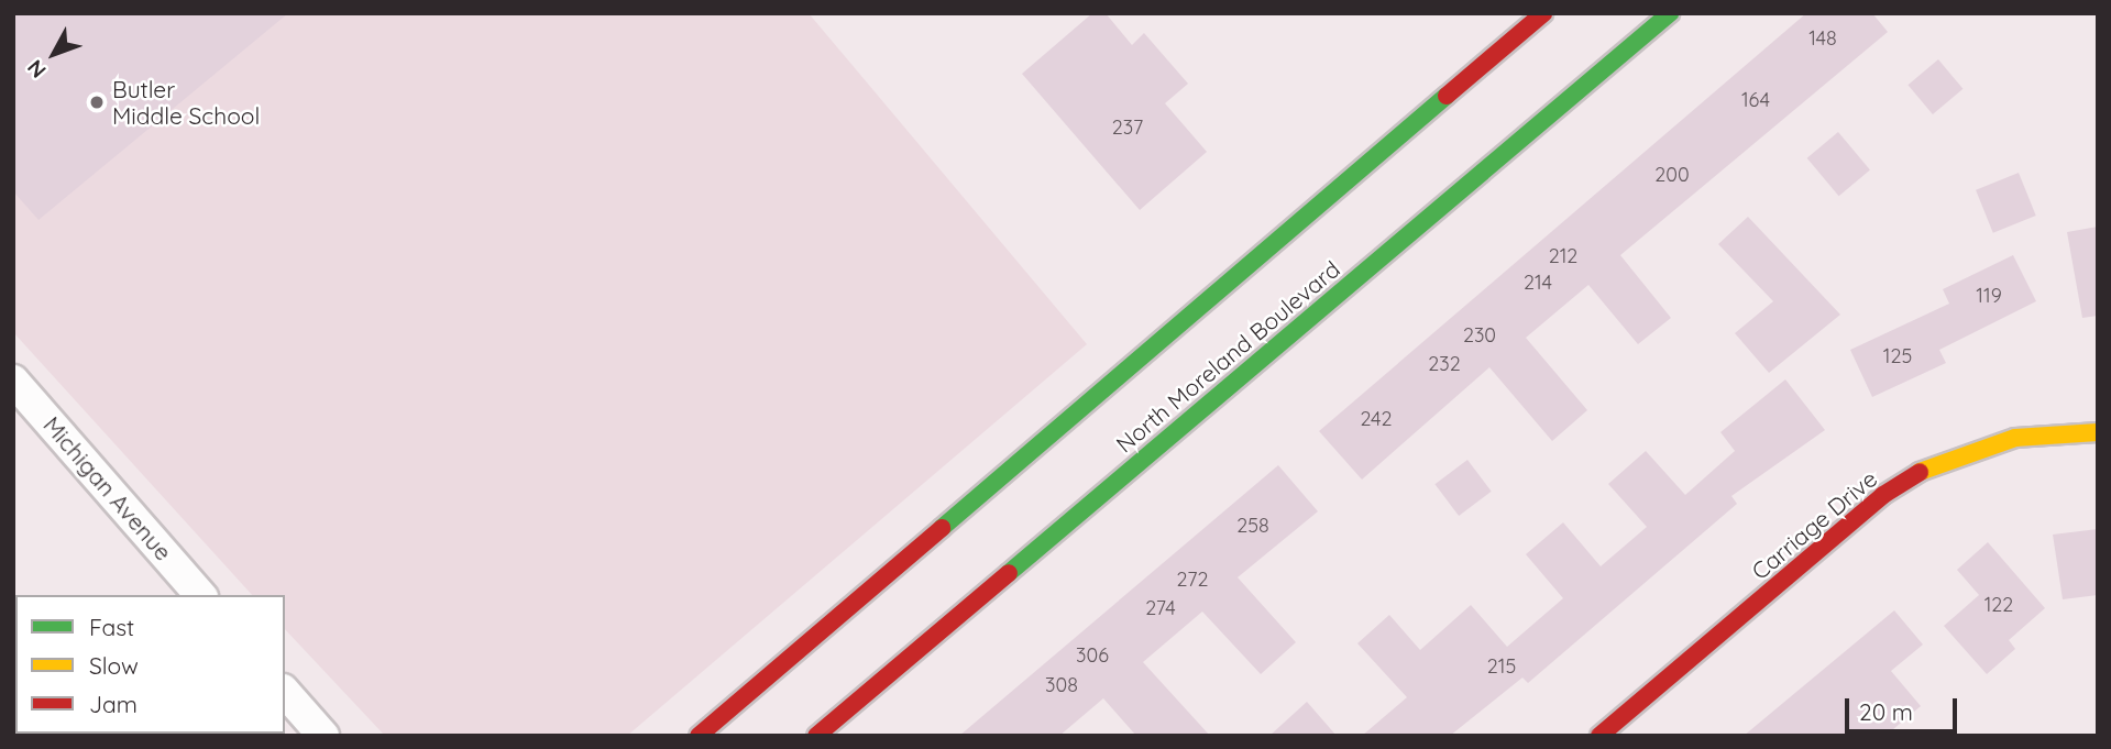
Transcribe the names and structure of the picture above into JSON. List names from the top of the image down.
{
  "streets": {
    "street": ["North Moreland Boulevard", "Michigan Avenue", "Carriage Drive"]
  },
  "places": ["Butler Middle School"],
  "house_numbers": [
    "148",
    "164",
    "237",
    "200",
    "212",
    "214",
    "119",
    "230",
    "125",
    "232",
    "242",
    "258",
    "272",
    "122",
    "274",
    "306",
    "215",
    "308"
  ],
  "legend": ["Fast", "Slow", "Jam"],
  "scale_bar": "20 m",
  "north": "bottom left"
}
